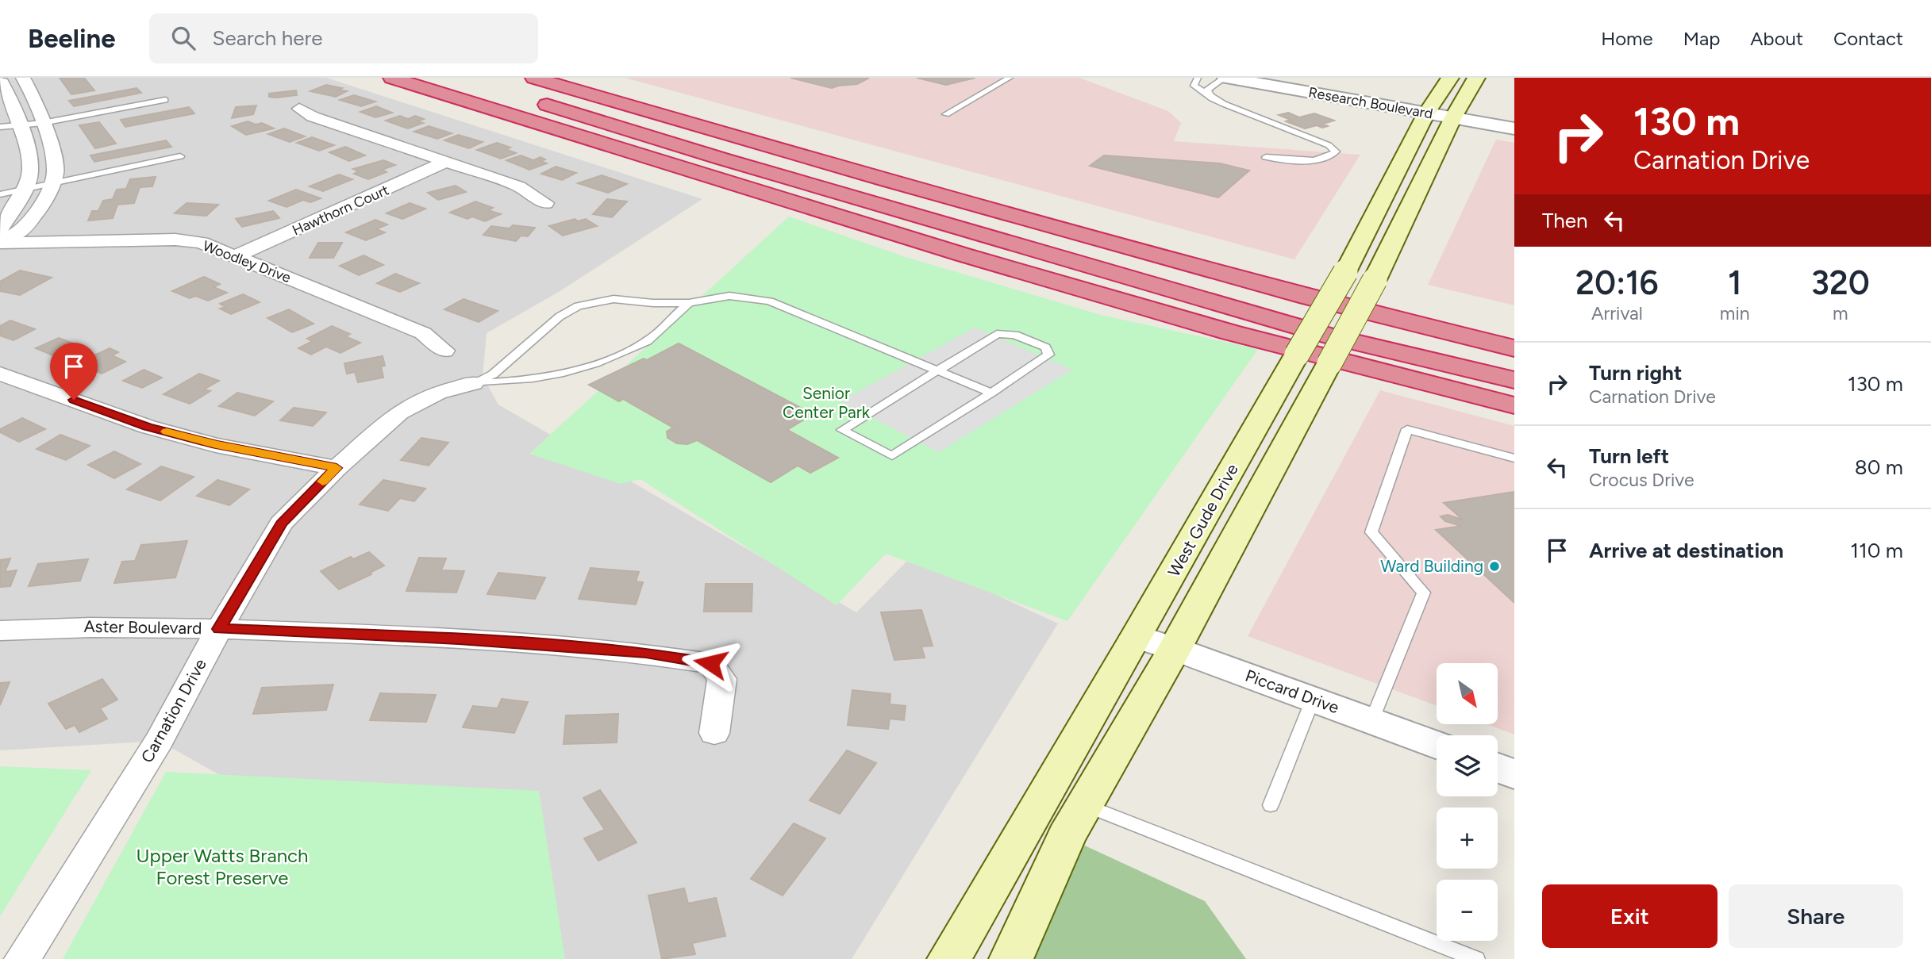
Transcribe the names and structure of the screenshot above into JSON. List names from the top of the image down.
{
  "streets": {
    "main road": ["West Gude Drive"],
    "street": [
      "Research Boulevard",
      "Hawthorn Court",
      "Woodley Drive",
      "Aster Boulevard",
      "Piccard Drive",
      "Carnation Drive"
    ]
  },
  "crossings": [
    ["Research Boulevard", "West Gude Drive"],
    ["Hawthorn Court", "Woodley Drive"],
    ["West Gude Drive", "Piccard Drive"],
    ["Aster Boulevard", "Carnation Drive"]
  ],
  "parks": ["Senior Center Park", "Upper Watts Branch Forest Preserve"],
  "places": ["Ward Building"],
  "north": "bottom right",
  "page": {
    "header": "Beeline",
    "search": "Search here",
    "nav": [
      "Home",
      "Map",
      "About",
      "Contact"
    ],
    "turn": ["130 m", "Carnation Drive"],
    "then": "Then",
    "eta": [
      "20:16",
      "Arrival",
      "1",
      "min",
      "320",
      "m"
    ],
    "list": [
      {
        "name": "Turn right",
        "note": "Carnation Drive",
        "value": "130 m"
      },
      {
        "name": "Turn left",
        "note": "Crocus Drive",
        "value": "80 m"
      },
      {
        "name": "Arrive at destination",
        "value": "110 m"
      }
    ],
    "map_buttons": ["+", "−"],
    "buttons": ["Exit", "Share"]
  }
}
